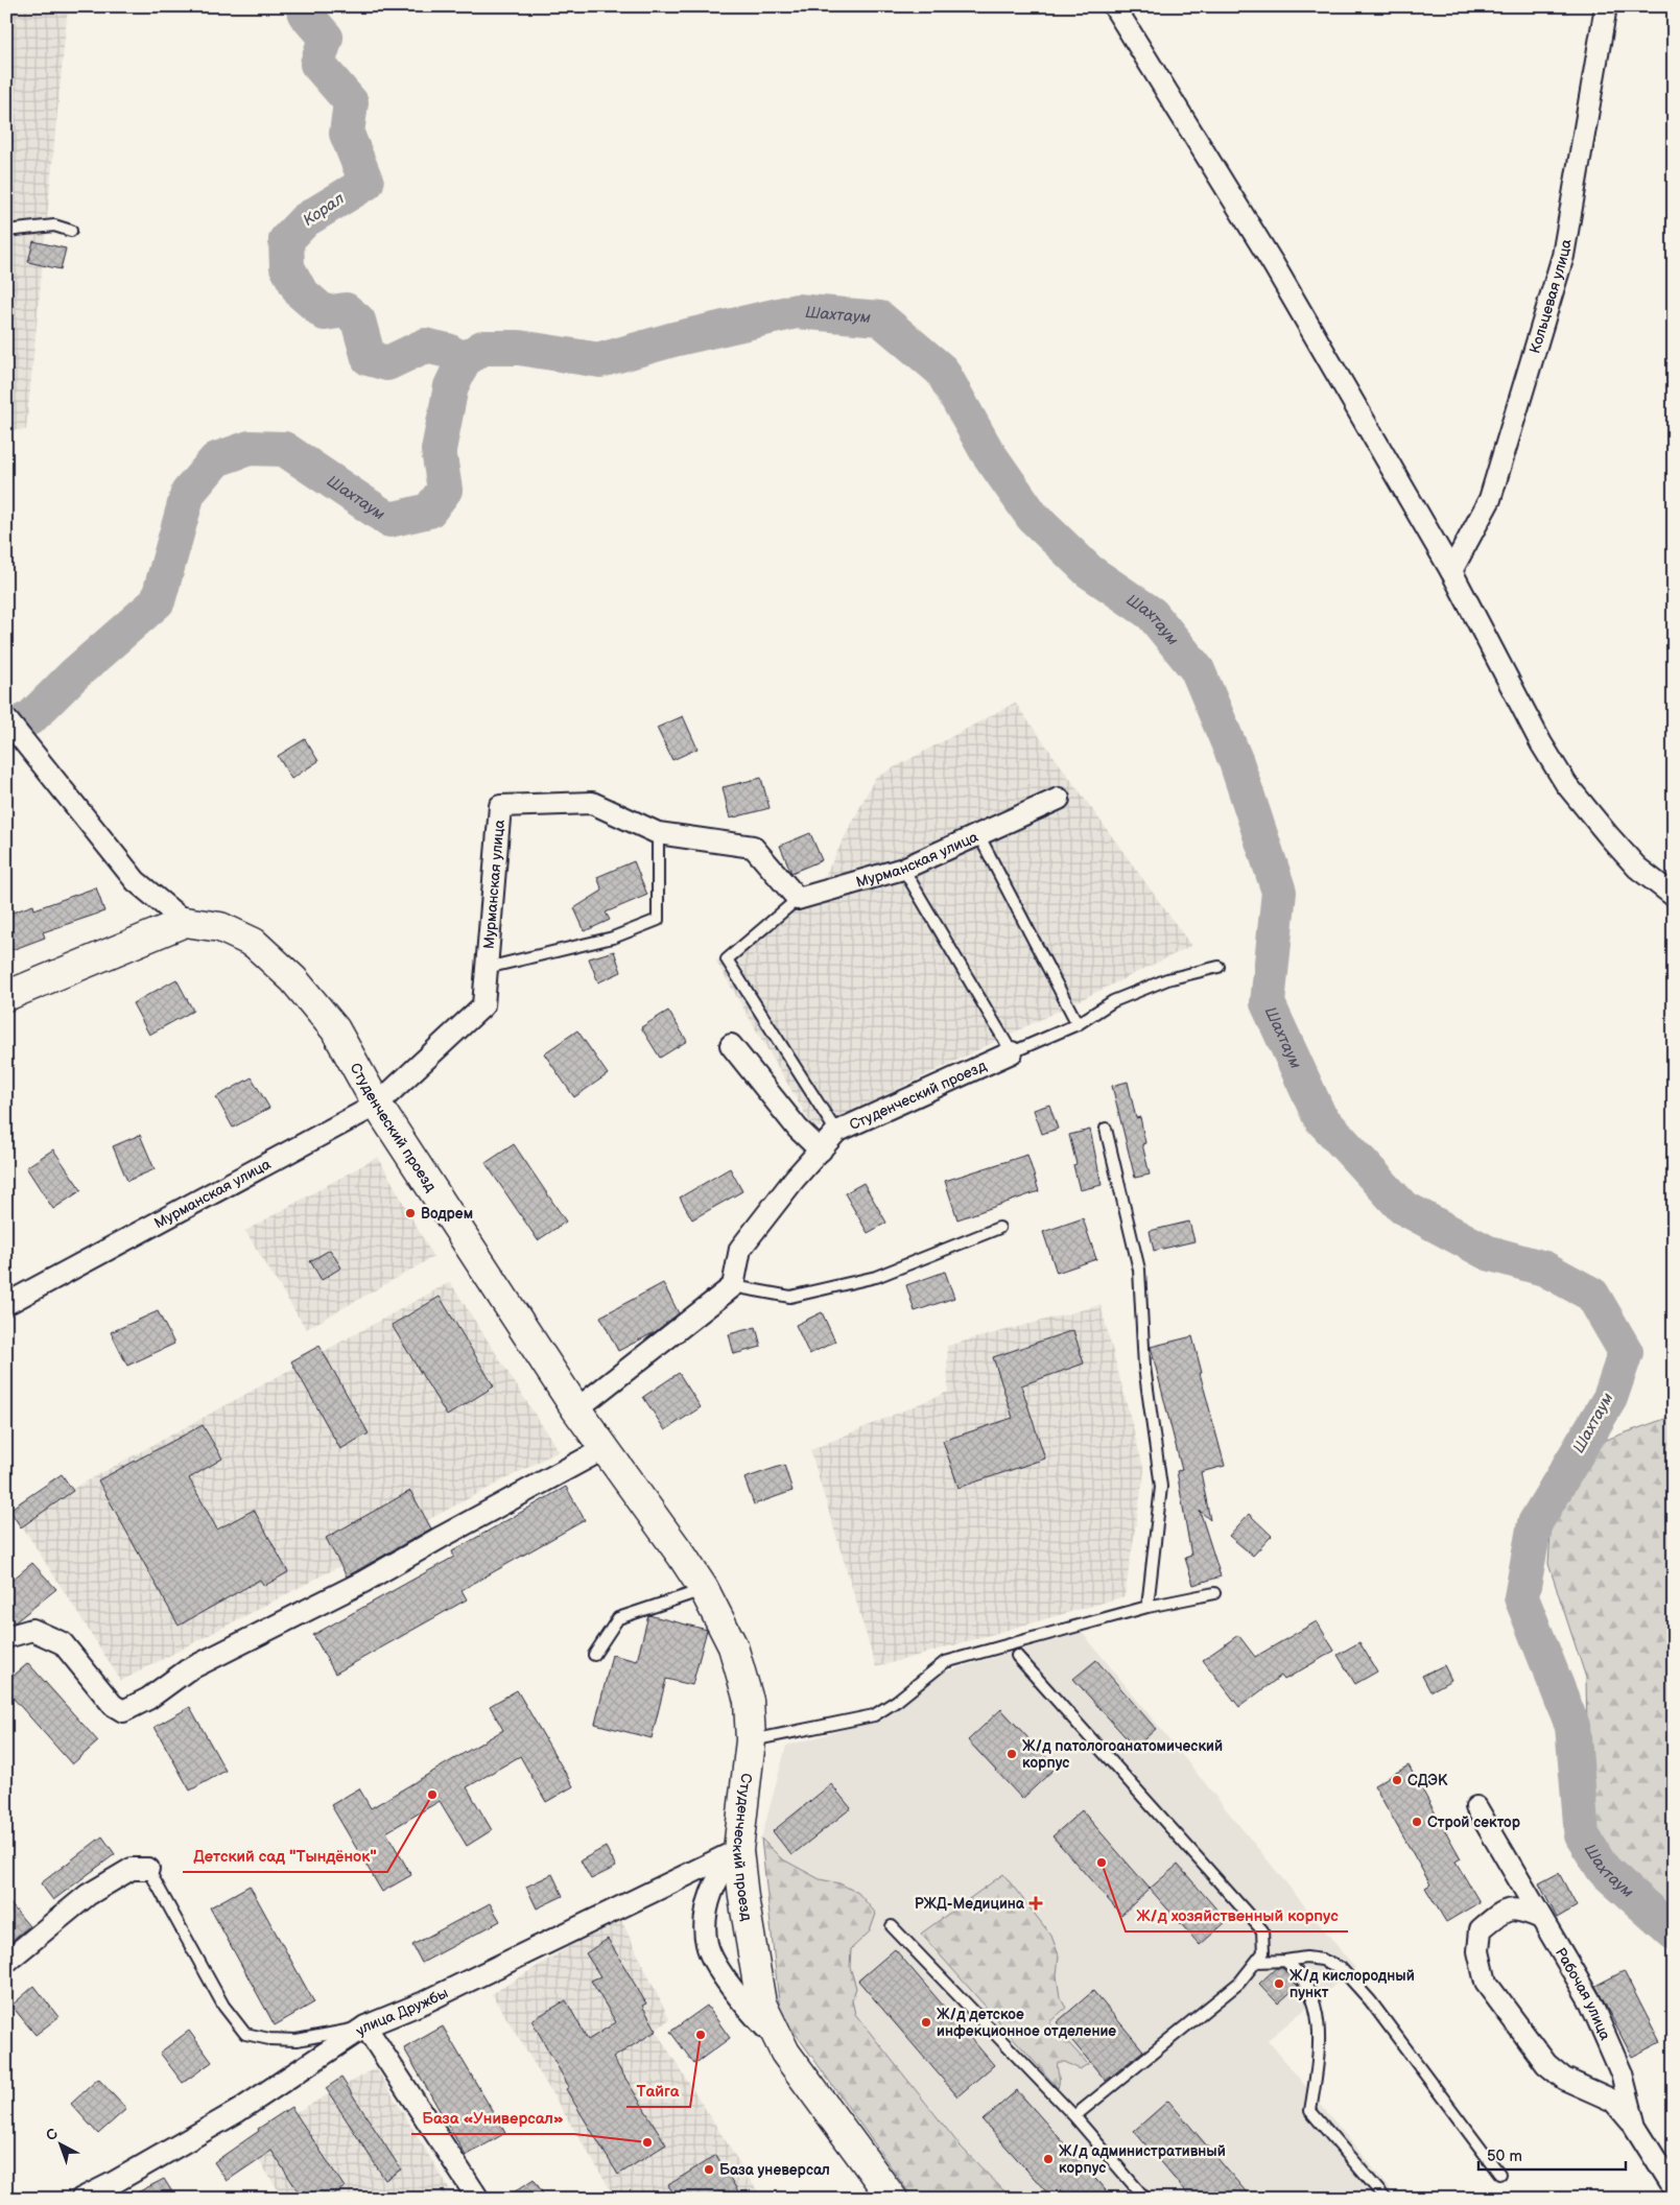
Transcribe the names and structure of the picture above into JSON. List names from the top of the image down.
{
  "streets": {
    "street": [
      "Кольцевая улица",
      "Мурманская улица",
      "Студенческий проезд",
      "Рабочая улица",
      "улица Дружбы"
    ]
  },
  "crossings": [
    ["Мурманская улица", "Студенческий проезд"],
    ["Студенческий проезд", "улица Дружбы"]
  ],
  "water": ["Корал", "Шахтаум"],
  "places": {
    "other": [
      "Водрем",
      "Ж/д патологоанатомический корпус",
      "СДЭК",
      "Детский сад \"Тындёнок\"",
      "Строй сектор",
      "Ж/д хозяйственный корпус",
      "Ж/д кислородный пункт",
      "Ж/д детское инфекционное отделение",
      "Тайга",
      "База «Универсал»",
      "Ж/д административный корпус",
      "База уневерсал"
    ],
    "health": ["РЖД-Медицина"]
  },
  "scale_bar": "50 m",
  "north": "top left"
}
